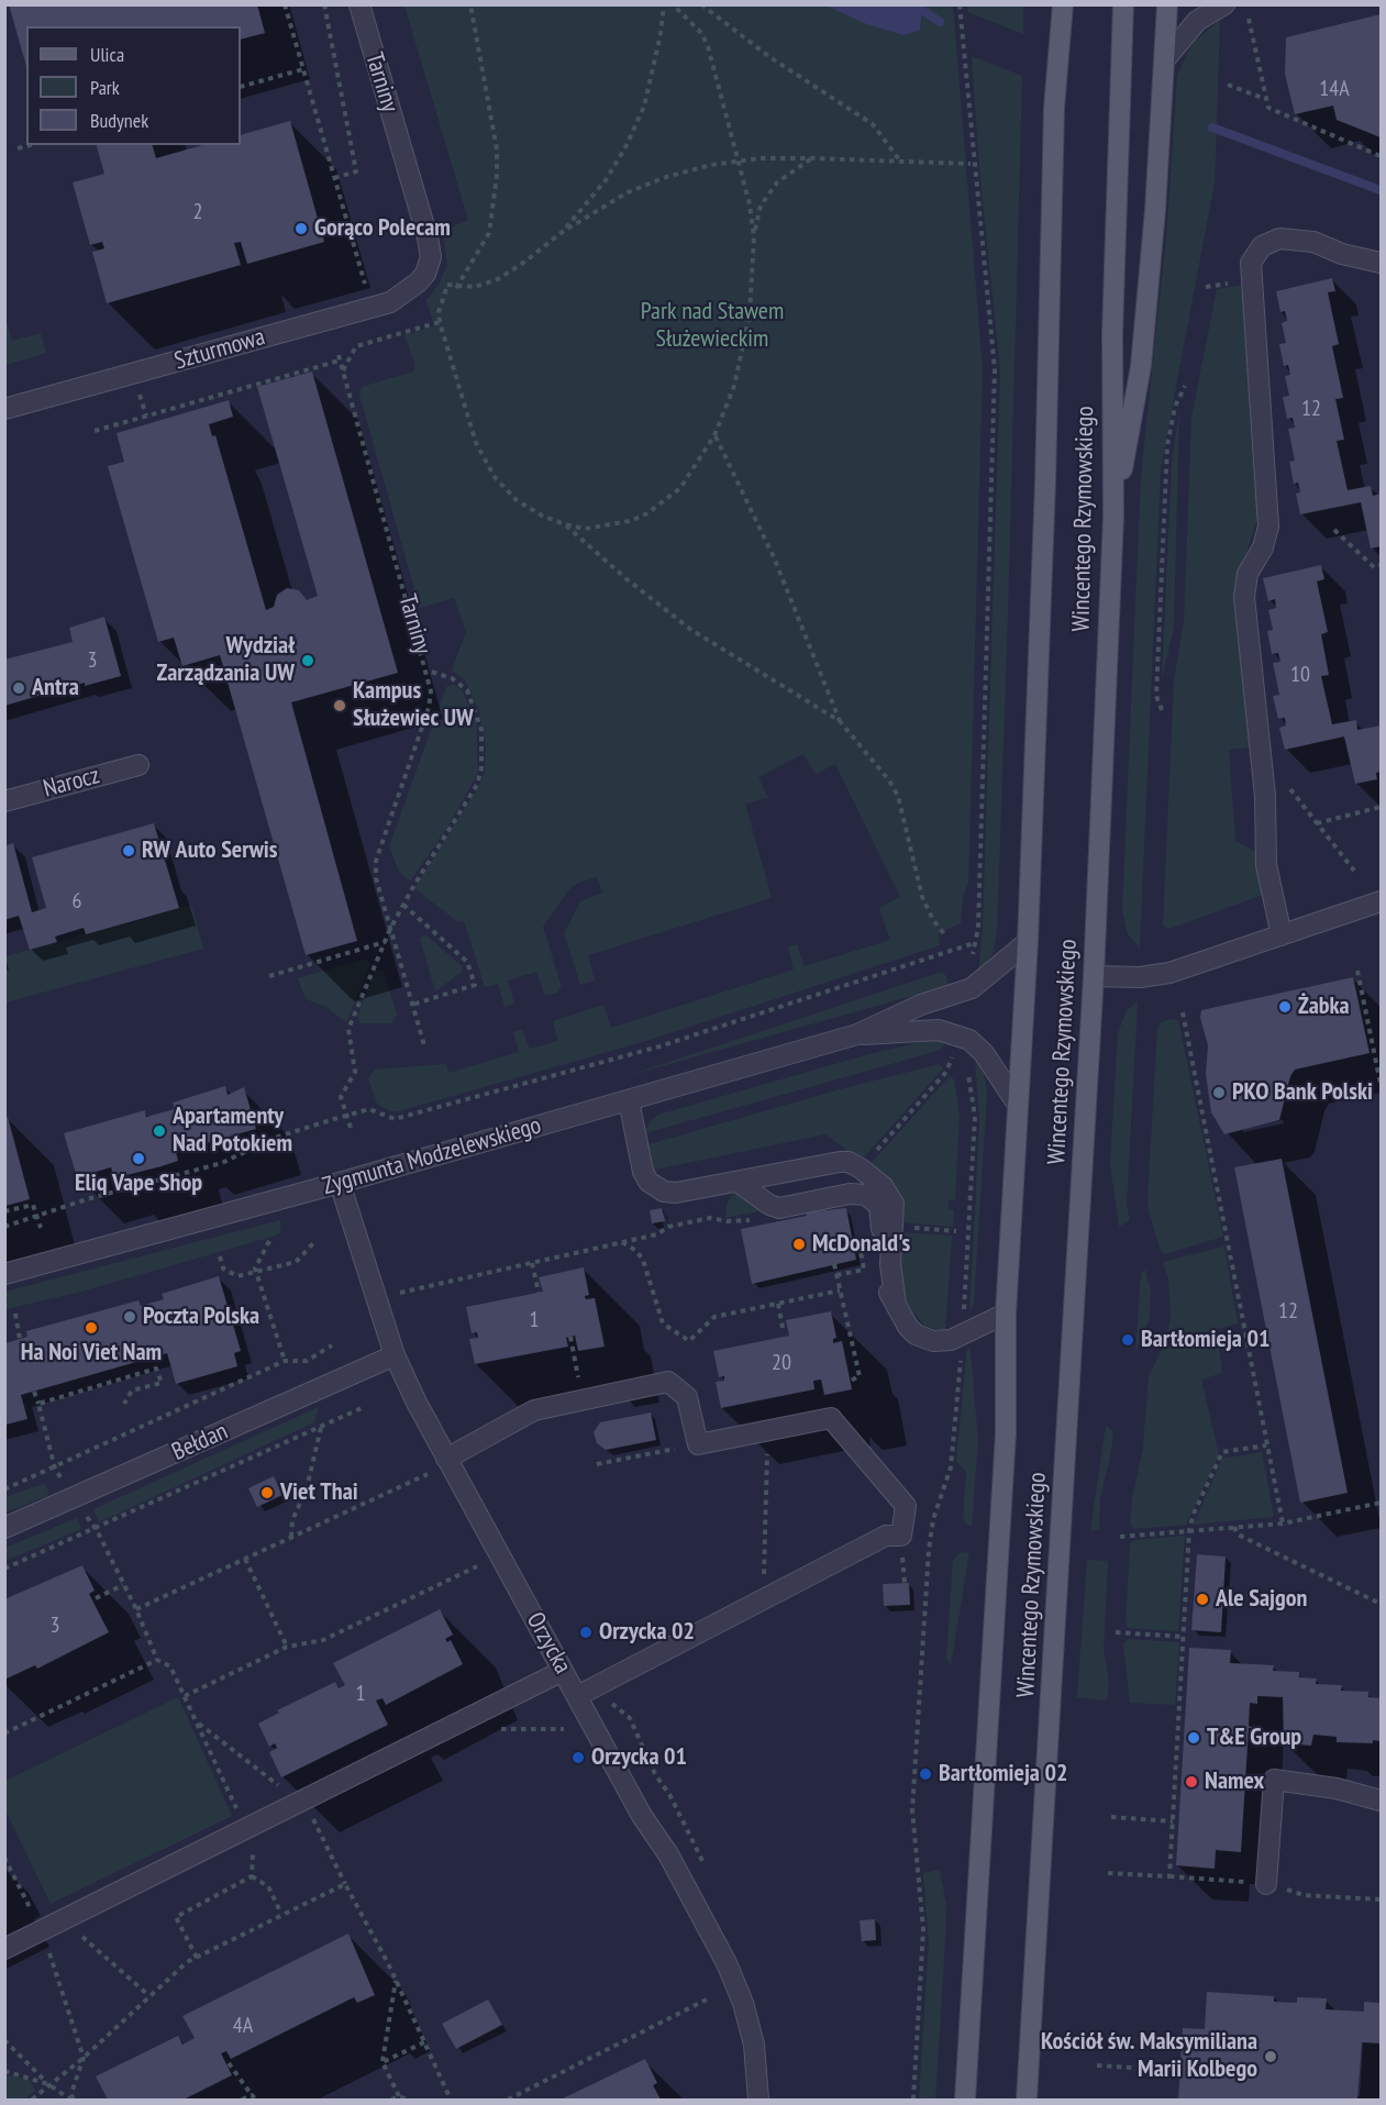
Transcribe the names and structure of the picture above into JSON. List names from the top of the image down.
{
  "streets": {
    "main road": ["Wincentego Rzymowskiego"],
    "street": [
      "Tarniny",
      "Szturmowa",
      "Narocz",
      "Zygmunta Modzelewskiego",
      "Bełdan",
      "Orzycka"
    ]
  },
  "crossings": [
    ["Tarniny", "Szturmowa"],
    ["Wincentego Rzymowskiego", "Zygmunta Modzelewskiego"],
    ["Zygmunta Modzelewskiego", "Orzycka"],
    ["Bełdan", "Orzycka"]
  ],
  "parks": ["Park nad Stawem Służewieckim"],
  "places": [
    "Gorąco Polecam",
    "Wydział Zarządzania UW",
    "Antra",
    "Kampus Służewiec UW",
    "RW Auto Serwis",
    "Żabka",
    "PKO Bank Polski",
    "Apartamenty Nad Potokiem",
    "Eliq Vape Shop",
    "McDonald's",
    "Poczta Polska",
    "Ha Noi Viet Nam",
    "Bartłomieja 01",
    "Viet Thai",
    "Ale Sajgon",
    "Orzycka 02",
    "T&E Group",
    "Orzycka 01",
    "Bartłomieja 02",
    "Namex",
    "Kościół św. Maksymiliana Marii Kolbego"
  ],
  "house_numbers": [
    "14A",
    "2",
    "12",
    "3",
    "10",
    "6",
    "12",
    "1",
    "20",
    "3",
    "1",
    "4A"
  ],
  "legend": ["Ulica", "Park", "Budynek"]
}
